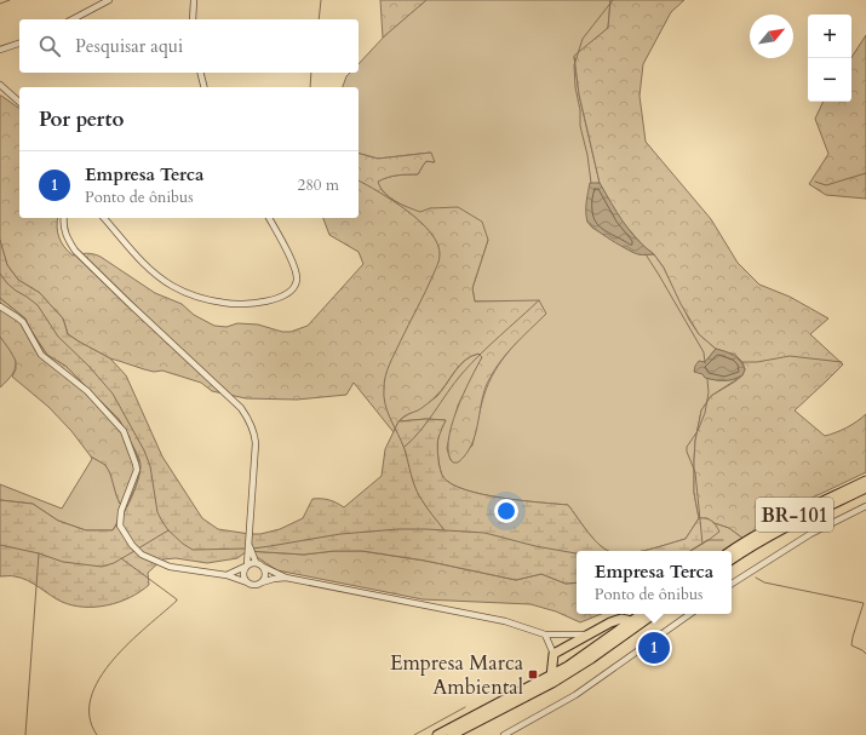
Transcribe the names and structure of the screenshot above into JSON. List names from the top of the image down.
{
  "streets": {
    "highway": ["BR-101"]
  },
  "places": {
    "transit": ["Empresa Marca Ambiental"]
  },
  "north": "top right",
  "page": {
    "map_buttons": ["+", "−"],
    "search": "Pesquisar aqui",
    "heading": "Por perto",
    "list": [
      {
        "mark": "1",
        "name": "Empresa Terca",
        "note": "Ponto de ônibus",
        "value": "280 m"
      }
    ],
    "popup": ["Empresa Terca", "Ponto de ônibus"],
    "pins": "1"
  }
}
